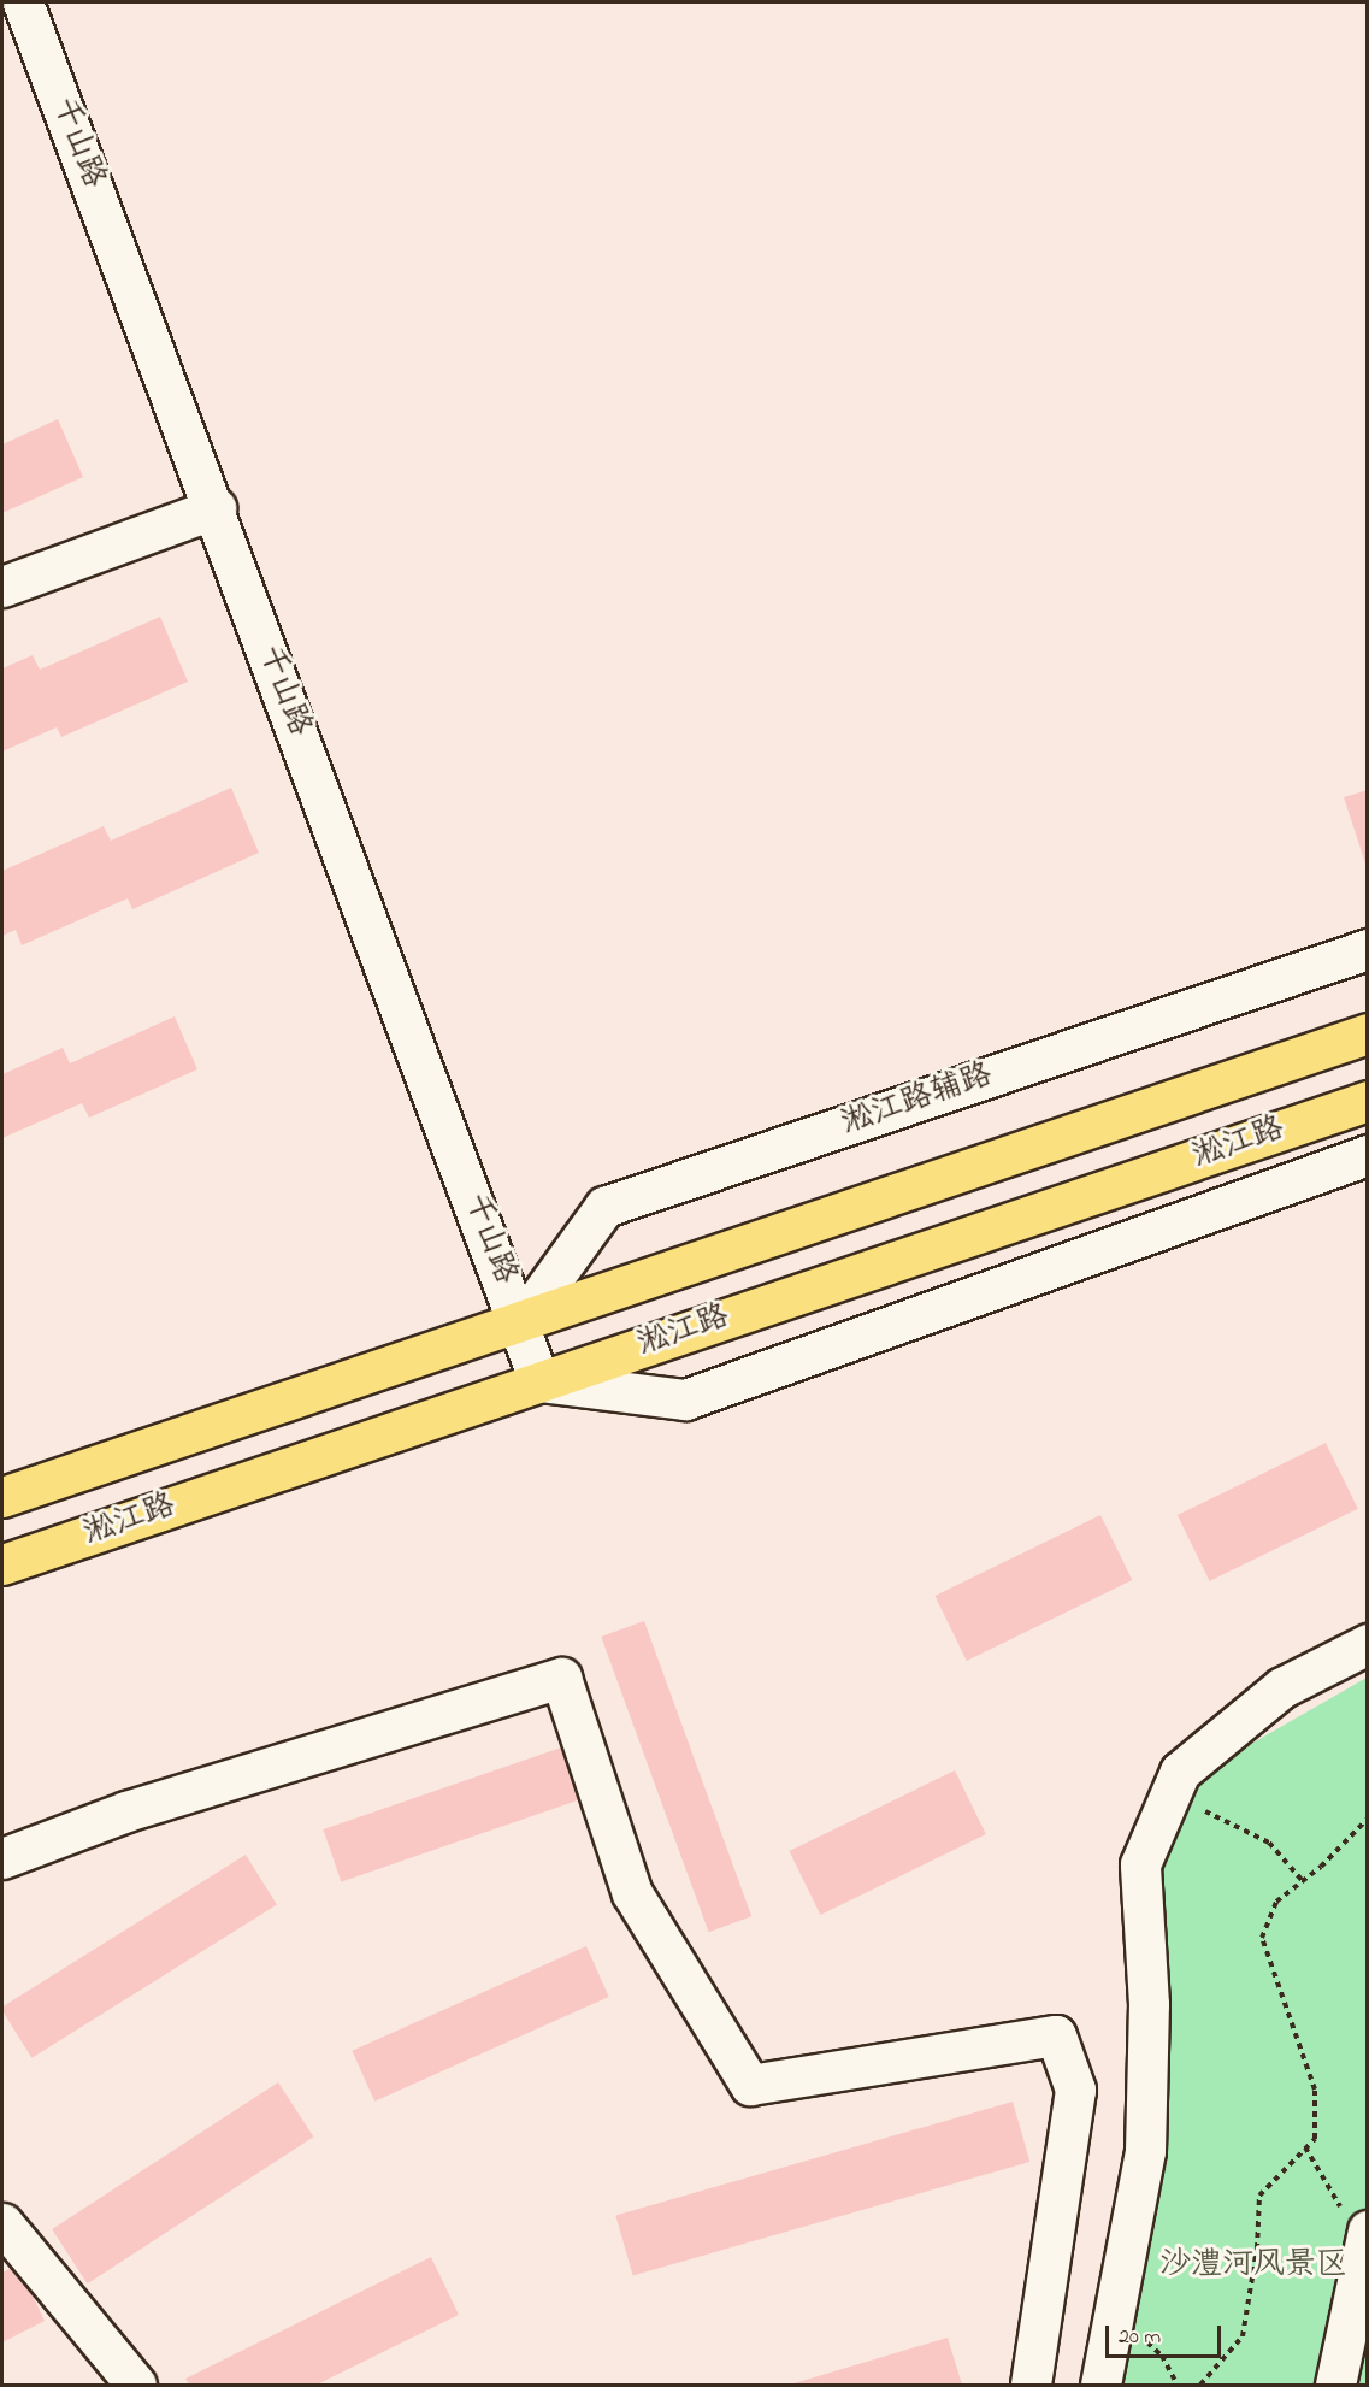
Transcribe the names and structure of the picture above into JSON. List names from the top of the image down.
{
  "streets": {
    "main road": ["淞江路"],
    "street": ["千山路", "淞江路辅路"]
  },
  "crossings": [
    ["千山路", "淞江路辅路"],
    ["千山路", "淞江路"],
    ["淞江路辅路", "淞江路"]
  ],
  "parks": ["沙澧河风景区"],
  "scale_bar": "20 m"
}
